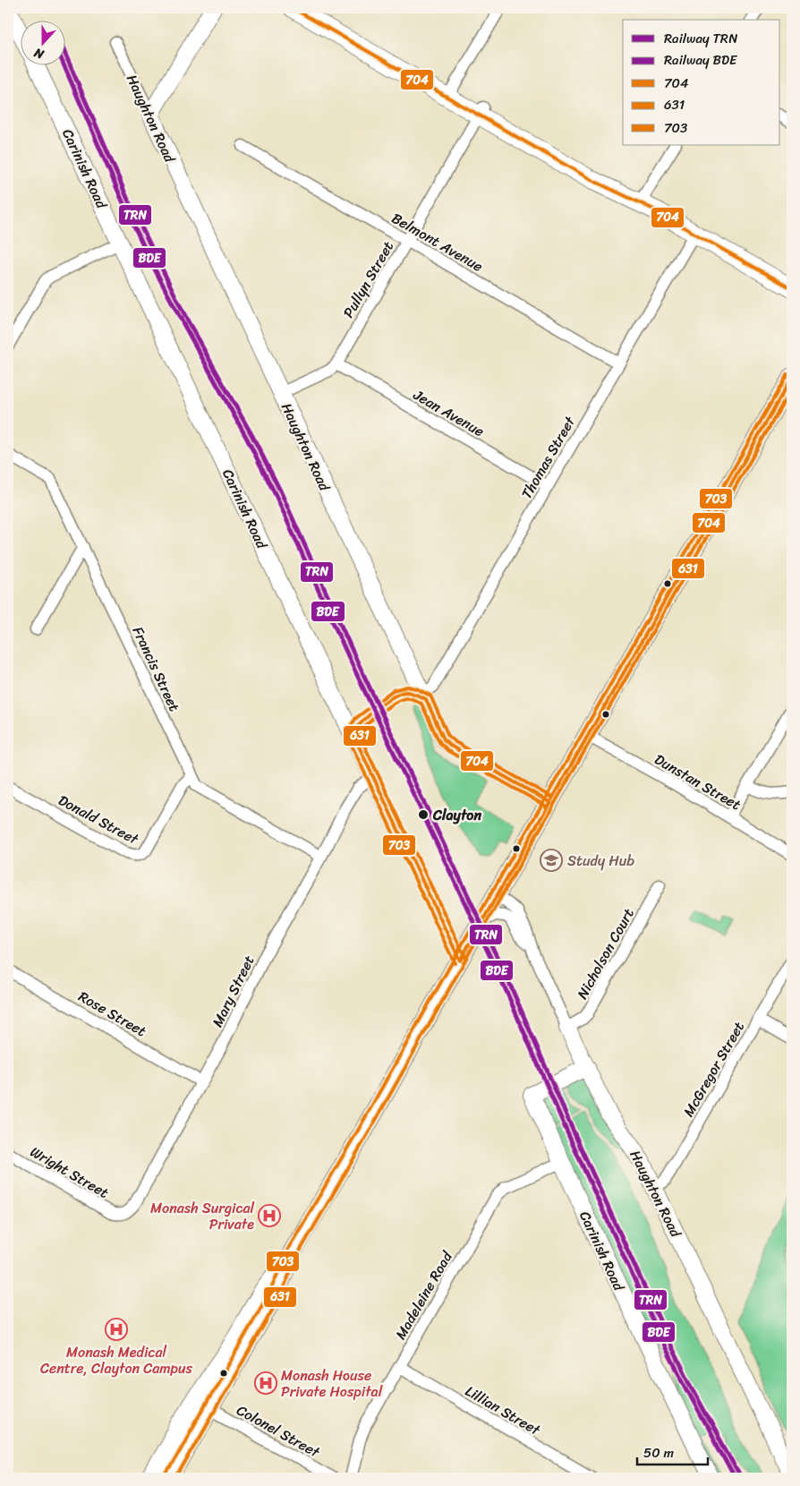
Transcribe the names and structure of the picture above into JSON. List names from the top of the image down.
{
  "streets": {
    "street": [
      "Haughton Road",
      "Carinish Road",
      "Belmont Avenue",
      "Pullyn Street",
      "Jean Avenue",
      "Thomas Street",
      "Francis Street",
      "Dunstan Street",
      "Donald Street",
      "Nicholson Court",
      "Mary Street",
      "Rose Street",
      "McGregor Street",
      "Wright Street",
      "Madeleine Road",
      "Lillian Street",
      "Colonel Street"
    ]
  },
  "crossings": [
    ["Haughton Road", "Carinish Road"],
    ["Haughton Road", "Pullyn Street"],
    ["Haughton Road", "Thomas Street"],
    ["Haughton Road", "Nicholson Court"],
    ["Haughton Road", "McGregor Street"],
    ["Carinish Road", "Mary Street"],
    ["Carinish Road", "Madeleine Road"],
    ["Belmont Avenue", "Pullyn Street"],
    ["Belmont Avenue", "Thomas Street"],
    ["Pullyn Street", "Jean Avenue"],
    ["Jean Avenue", "Thomas Street"],
    ["Francis Street", "Donald Street"],
    ["Francis Street", "Mary Street"],
    ["Mary Street", "Rose Street"],
    ["Mary Street", "Wright Street"],
    ["Madeleine Road", "Lillian Street"]
  ],
  "places": {
    "other": ["Clayton"],
    "school or university": ["Study Hub"],
    "hospital": ["Monash Surgical Private", "Monash Medical Centre, Clayton Campus", "Monash House Private Hospital"]
  },
  "lines": [
    "transit line 704",
    "rail line TRN",
    "rail line BDE",
    "transit line 703",
    "transit line 631"
  ],
  "legend": [
    "Railway TRN",
    "Railway BDE",
    "704",
    "631",
    "703"
  ],
  "scale_bar": "50 m",
  "north": "bottom"
}
